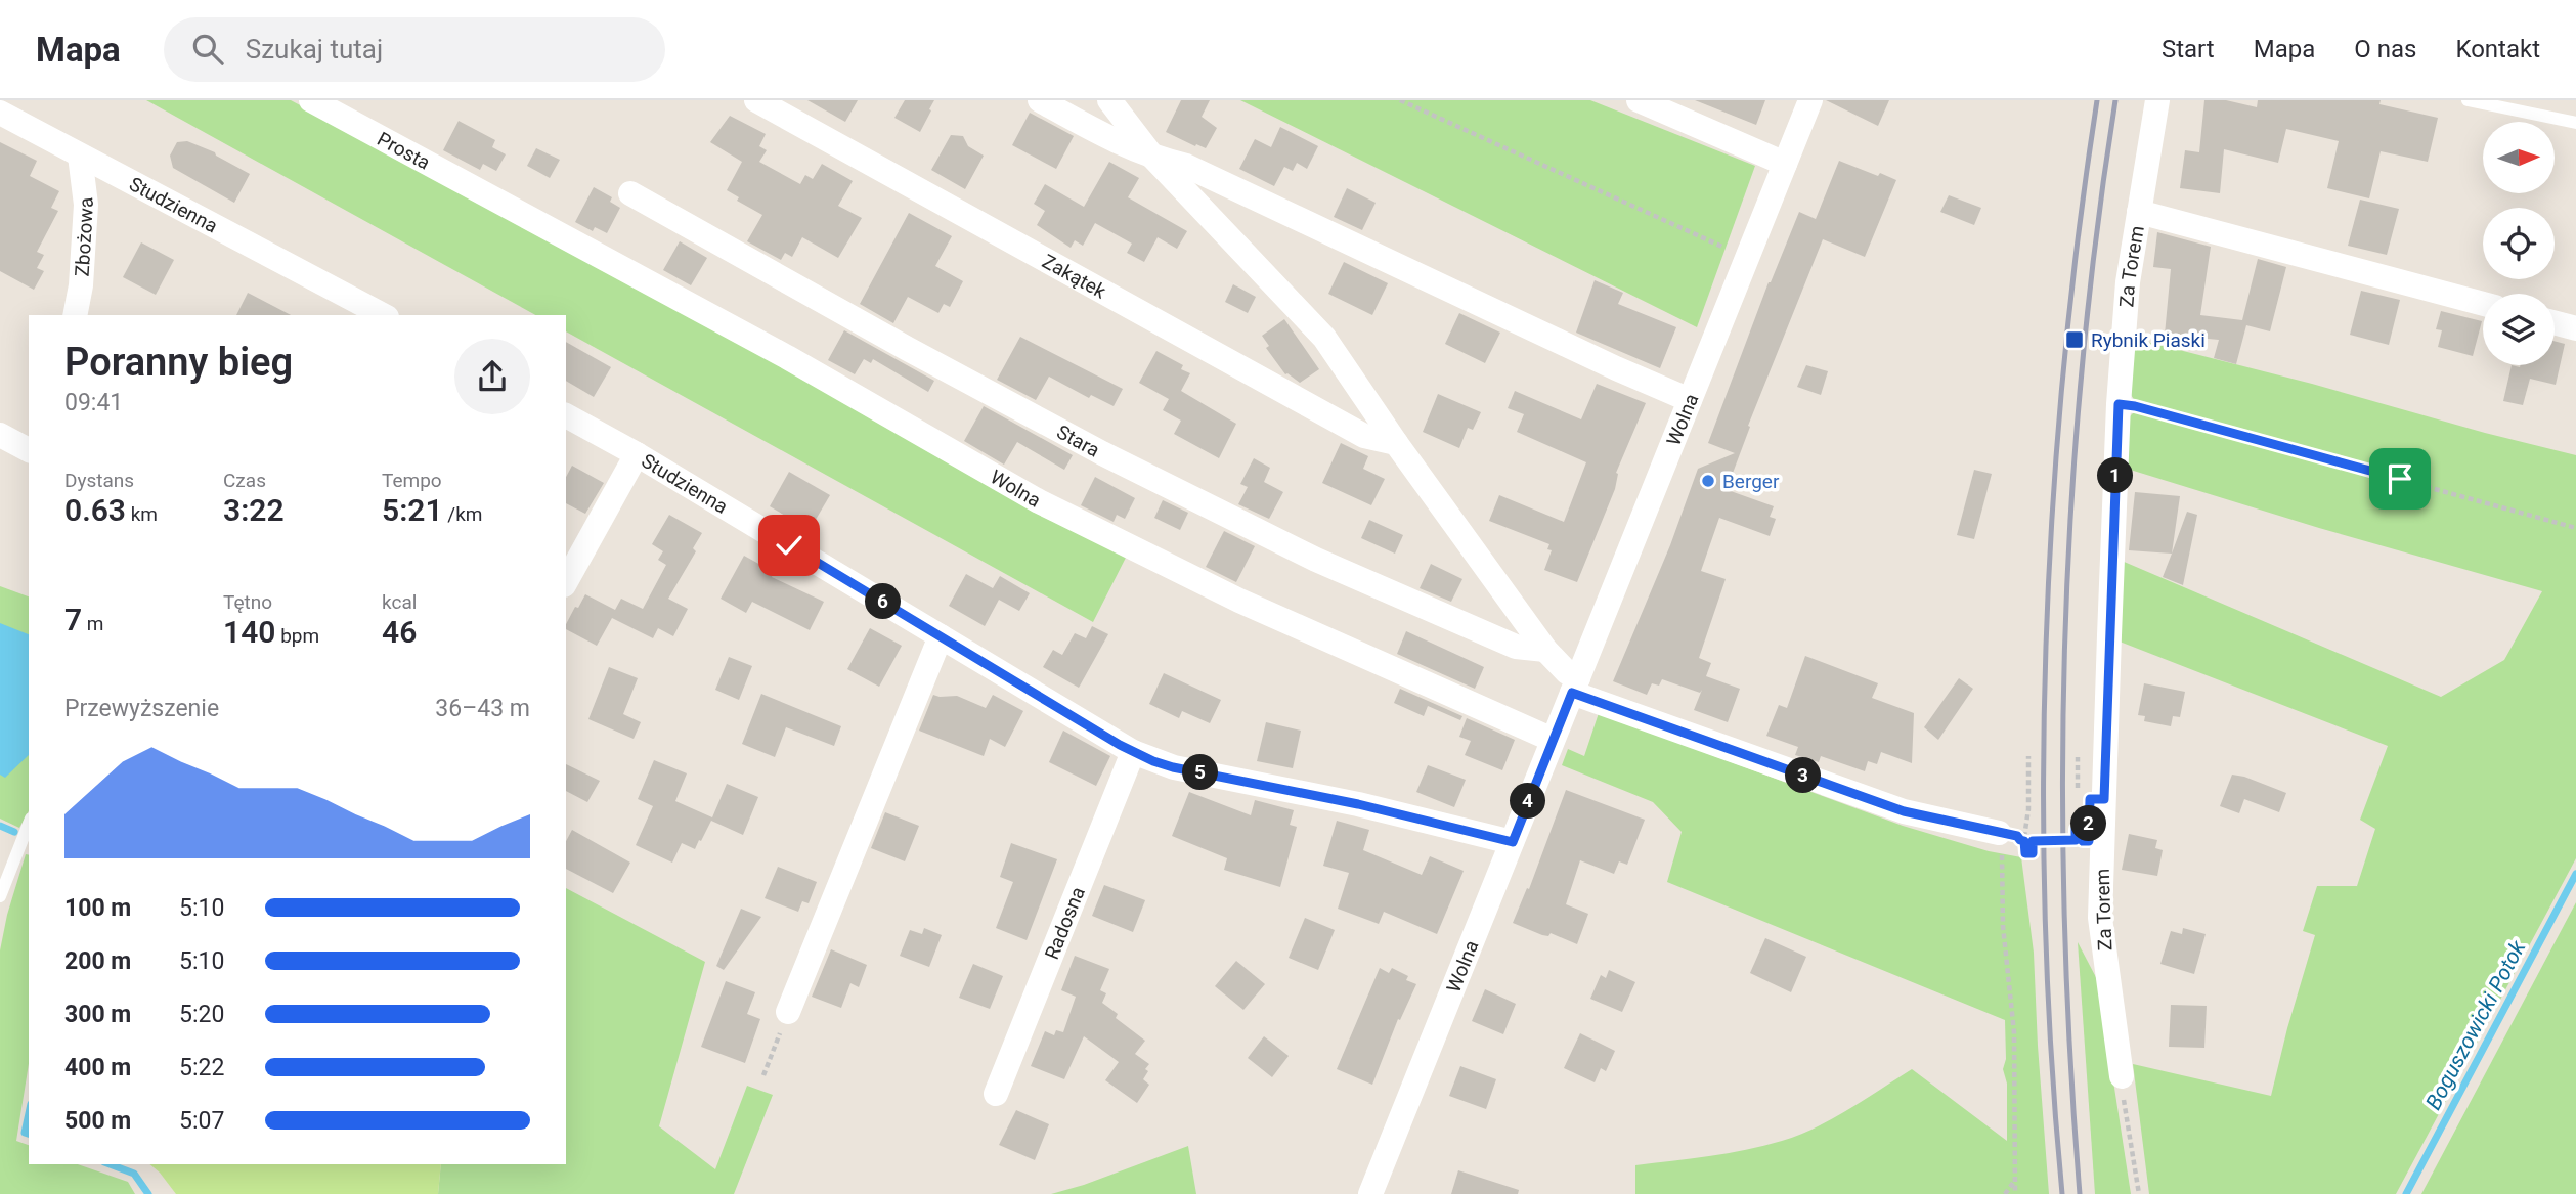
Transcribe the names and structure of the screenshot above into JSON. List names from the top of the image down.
{
  "streets": {
    "street": [
      "Prosta",
      "Studzienna",
      "Zbożowa",
      "Za Torem",
      "Zakątek",
      "Wolna",
      "Stara",
      "Radosna"
    ]
  },
  "crossings": [
    ["Prosta", "Wolna"],
    ["Studzienna", "Zbożowa"],
    ["Studzienna", "Wolna"],
    ["Studzienna", "Radosna"]
  ],
  "water": ["Boguszowicki Potok"],
  "places": {
    "transit": ["Rybnik Piaski"],
    "other": ["Berger"]
  },
  "north": "right",
  "page": {
    "header": "Mapa",
    "search": "Szukaj tutaj",
    "nav": [
      "Start",
      "Mapa",
      "O nas",
      "Kontakt"
    ],
    "heading": ["Poranny bieg", "09:41"],
    "stats": [
      ["Dystans", "0.63 km"],
      ["Czas", "3:22"],
      ["Tempo", "5:21 /km"],
      ["7 m"],
      ["Tętno", "140 bpm"],
      ["kcal", "46"]
    ],
    "pins": [
      "1",
      "6",
      "5",
      "3",
      "4",
      "2"
    ],
    "chart": ["Przewyższenie", "36–43 m"],
    "list": [
      {
        "name": "100 m",
        "note": "5:10"
      },
      {
        "name": "200 m",
        "note": "5:10"
      },
      {
        "name": "300 m",
        "note": "5:20"
      },
      {
        "name": "400 m",
        "note": "5:22"
      },
      {
        "name": "500 m",
        "note": "5:07"
      }
    ]
  }
}
